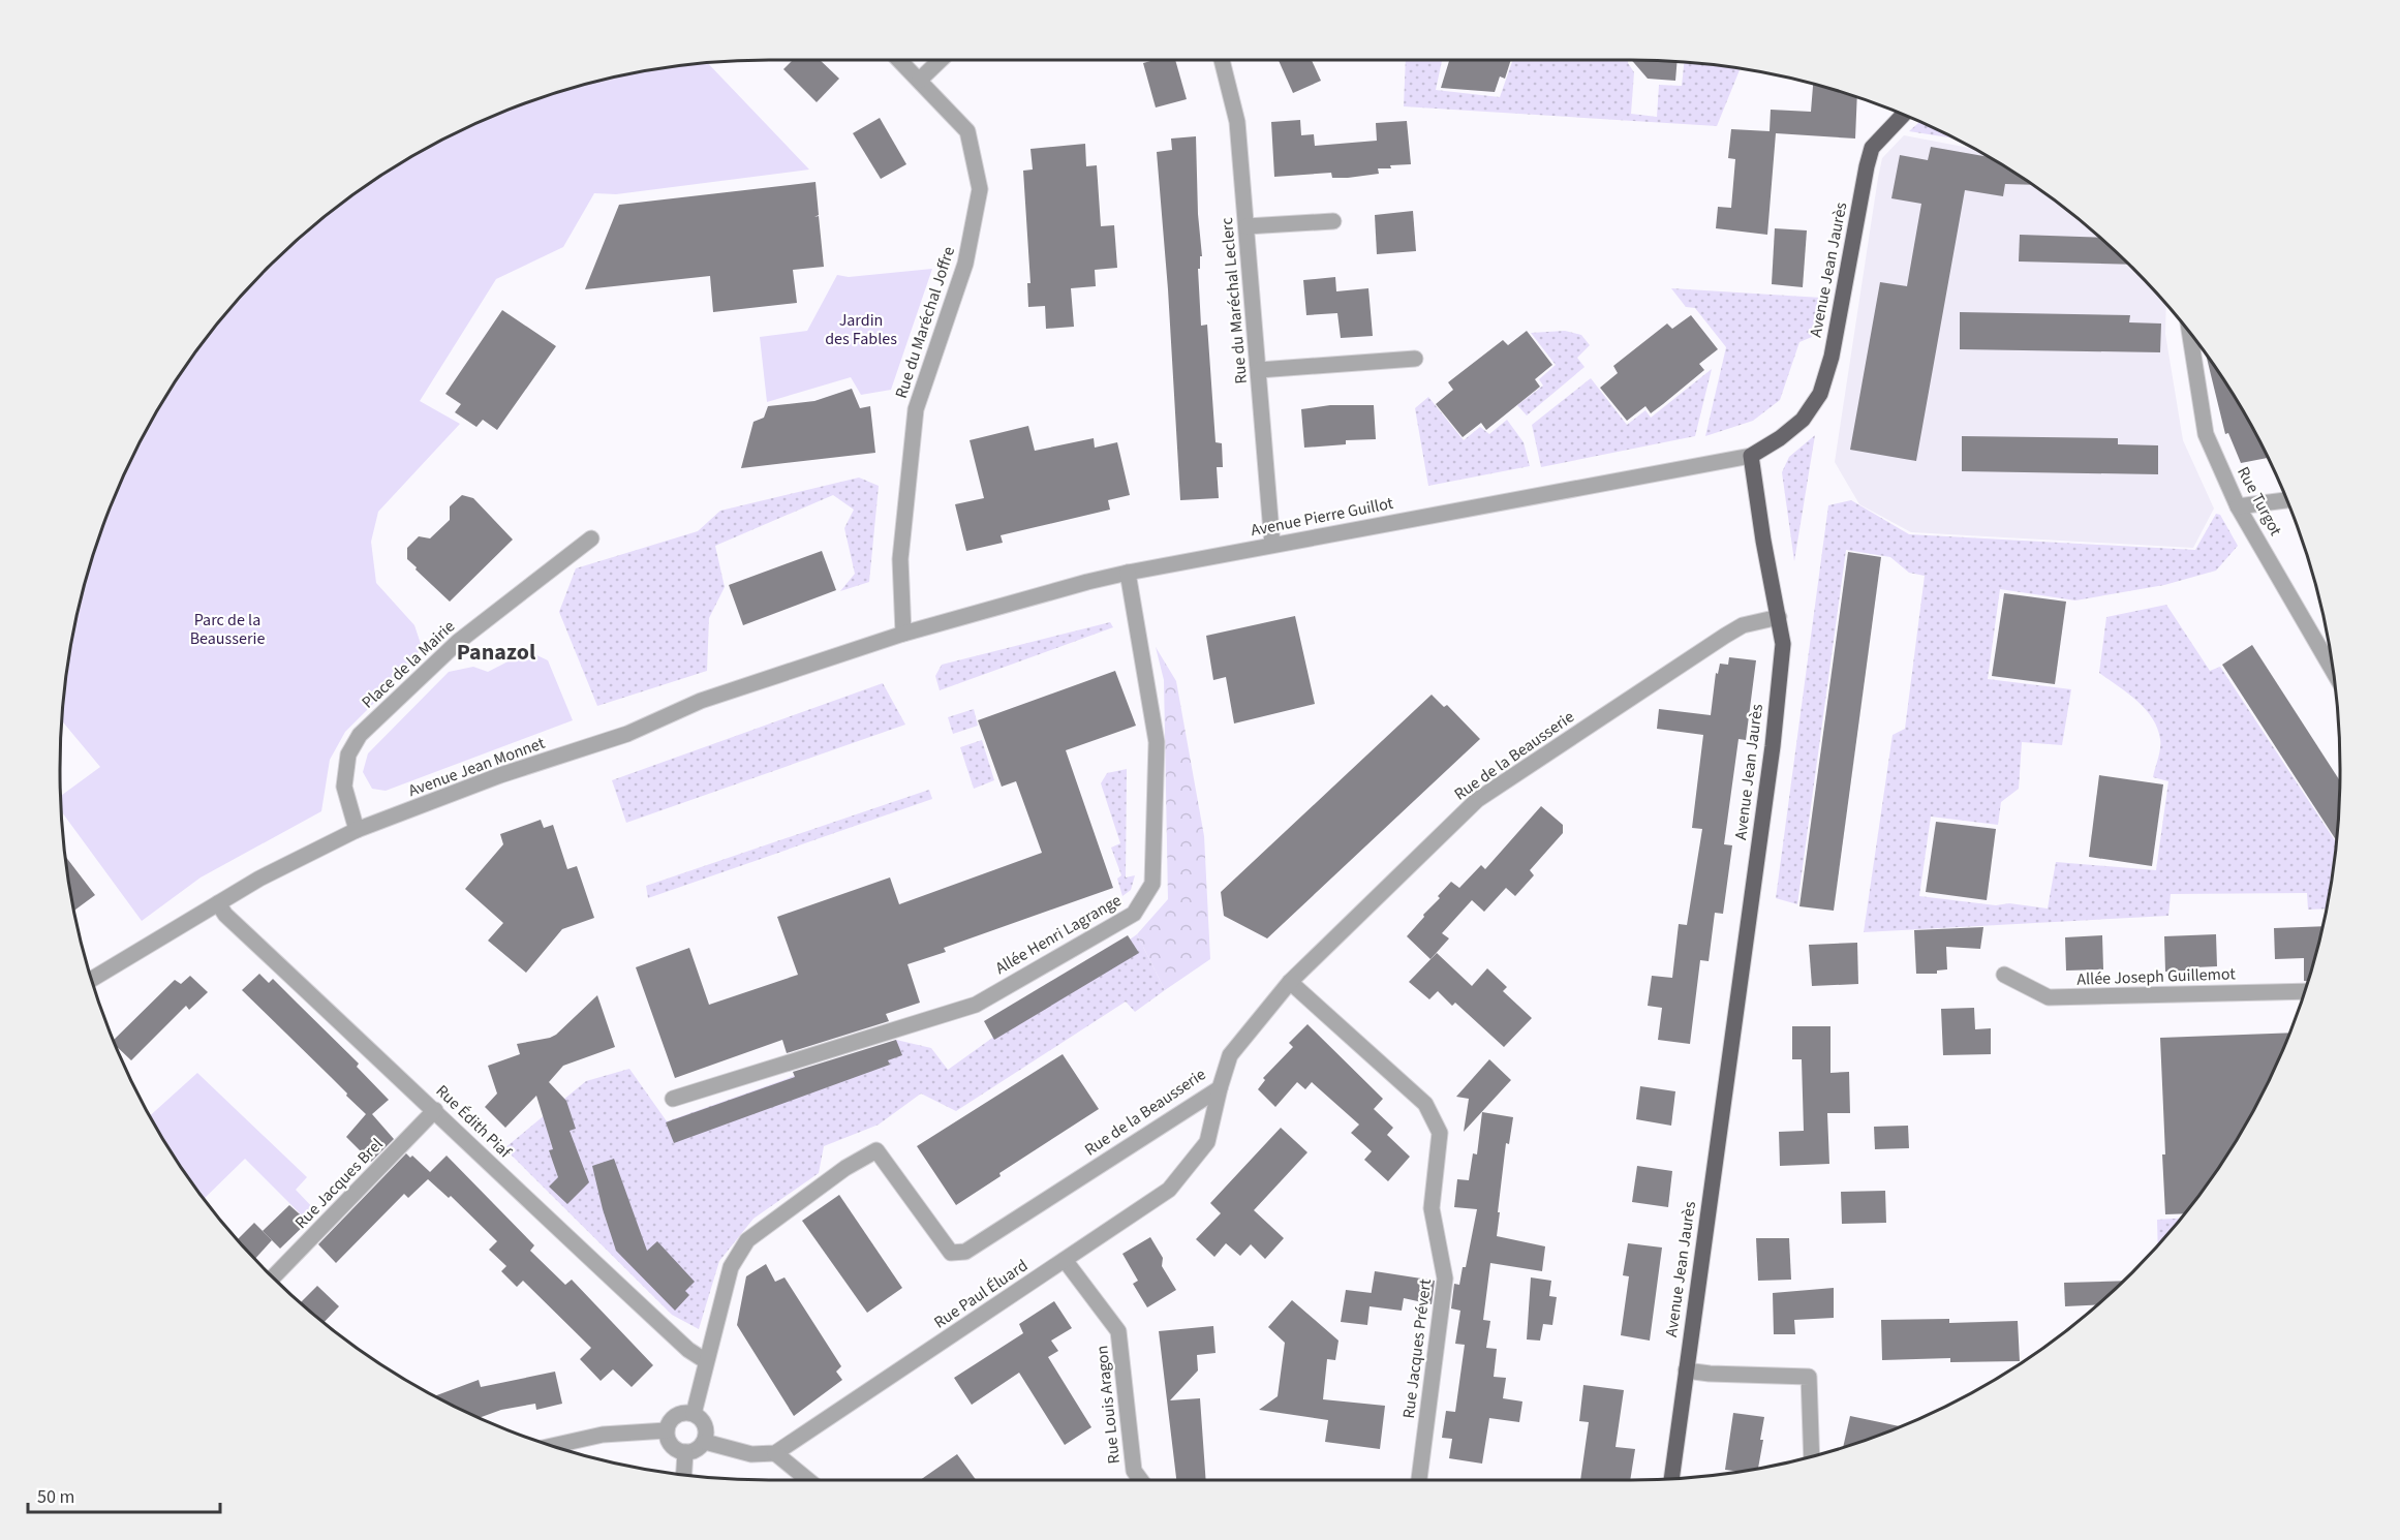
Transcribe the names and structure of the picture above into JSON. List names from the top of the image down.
{
  "streets": {
    "main road": ["Avenue Jean Jaurès"],
    "street": [
      "Rue du Maréchal Leclerc",
      "Rue du Maréchal Joffre",
      "Rue Turgot",
      "Avenue Pierre Guillot",
      "Place de la Mairie",
      "Rue de la Beausserie",
      "Avenue Jean Monnet",
      "Allée Henri Lagrange",
      "Allée Joseph Guillemot",
      "Rue Édith Piaf",
      "Rue Jacques Brel",
      "Rue Paul Éluard",
      "Rue Jacques Prévert",
      "Rue Louis Aragon"
    ]
  },
  "crossings": [
    ["Avenue Jean Jaurès", "Avenue Pierre Guillot"],
    ["Avenue Jean Jaurès", "Rue de la Beausserie"],
    ["Rue du Maréchal Leclerc", "Avenue Pierre Guillot"],
    ["Rue du Maréchal Joffre", "Avenue Pierre Guillot"],
    ["Rue du Maréchal Joffre", "Avenue Jean Monnet"],
    ["Avenue Pierre Guillot", "Avenue Jean Monnet"],
    ["Avenue Pierre Guillot", "Allée Henri Lagrange"],
    ["Place de la Mairie", "Avenue Jean Monnet"],
    ["Rue de la Beausserie", "Rue Édith Piaf"],
    ["Rue de la Beausserie", "Rue Paul Éluard"],
    ["Rue de la Beausserie", "Rue Jacques Prévert"],
    ["Avenue Jean Monnet", "Rue Édith Piaf"],
    ["Rue Édith Piaf", "Rue Jacques Brel"],
    ["Rue Paul Éluard", "Rue Louis Aragon"]
  ],
  "districts": ["Panazol"],
  "parks": ["Jardin des Fables", "Parc de la Beausserie"],
  "scale_bar": "50 m"
}
